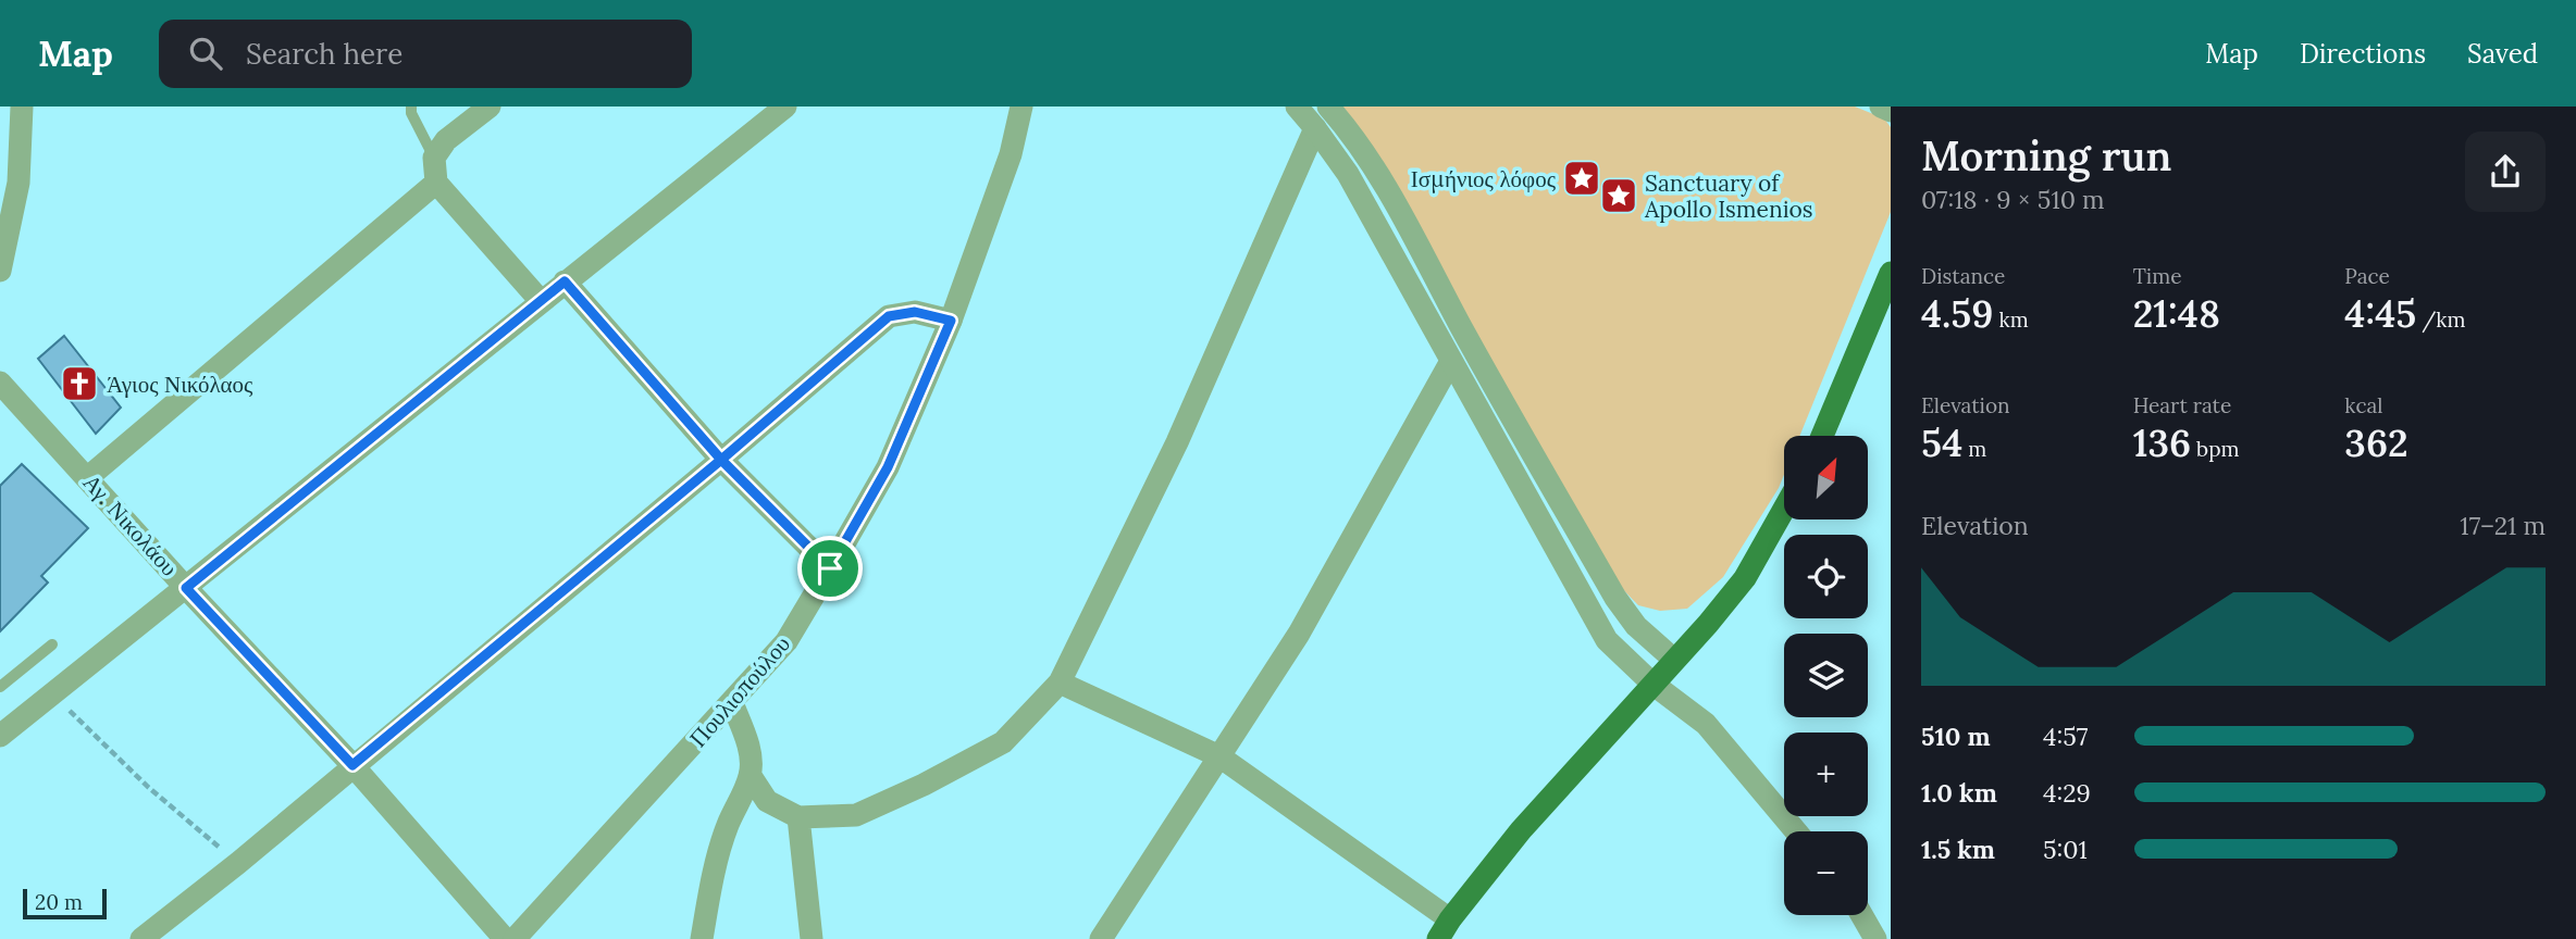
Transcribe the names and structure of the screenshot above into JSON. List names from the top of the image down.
{
  "streets": {
    "street": ["Αγ. Νικολάου", "Πουλιοπούλου"]
  },
  "places": {
    "place": ["Ισμήνιος λόφος", "Sanctuary of Apollo Ismenios"],
    "church": ["Άγιος Νικόλαος"]
  },
  "scale_bar": "20 m",
  "north": "top right",
  "page": {
    "header": "Map",
    "search": "Search here",
    "nav": ["Map", "Directions", "Saved"],
    "heading": ["Morning run", "07:18 · 9 × 510 m"],
    "stats": [
      ["Distance", "4.59 km"],
      ["Time", "21:48"],
      ["Pace", "4:45 /km"],
      ["Elevation", "54 m"],
      ["Heart rate", "136 bpm"],
      ["kcal", "362"]
    ],
    "map_buttons": ["+", "−"],
    "chart": ["Elevation", "17–21 m"],
    "list": [
      {
        "name": "510 m",
        "note": "4:57"
      },
      {
        "name": "1.0 km",
        "note": "4:29"
      },
      {
        "name": "1.5 km",
        "note": "5:01"
      }
    ],
    "scale": "20 m"
  }
}
